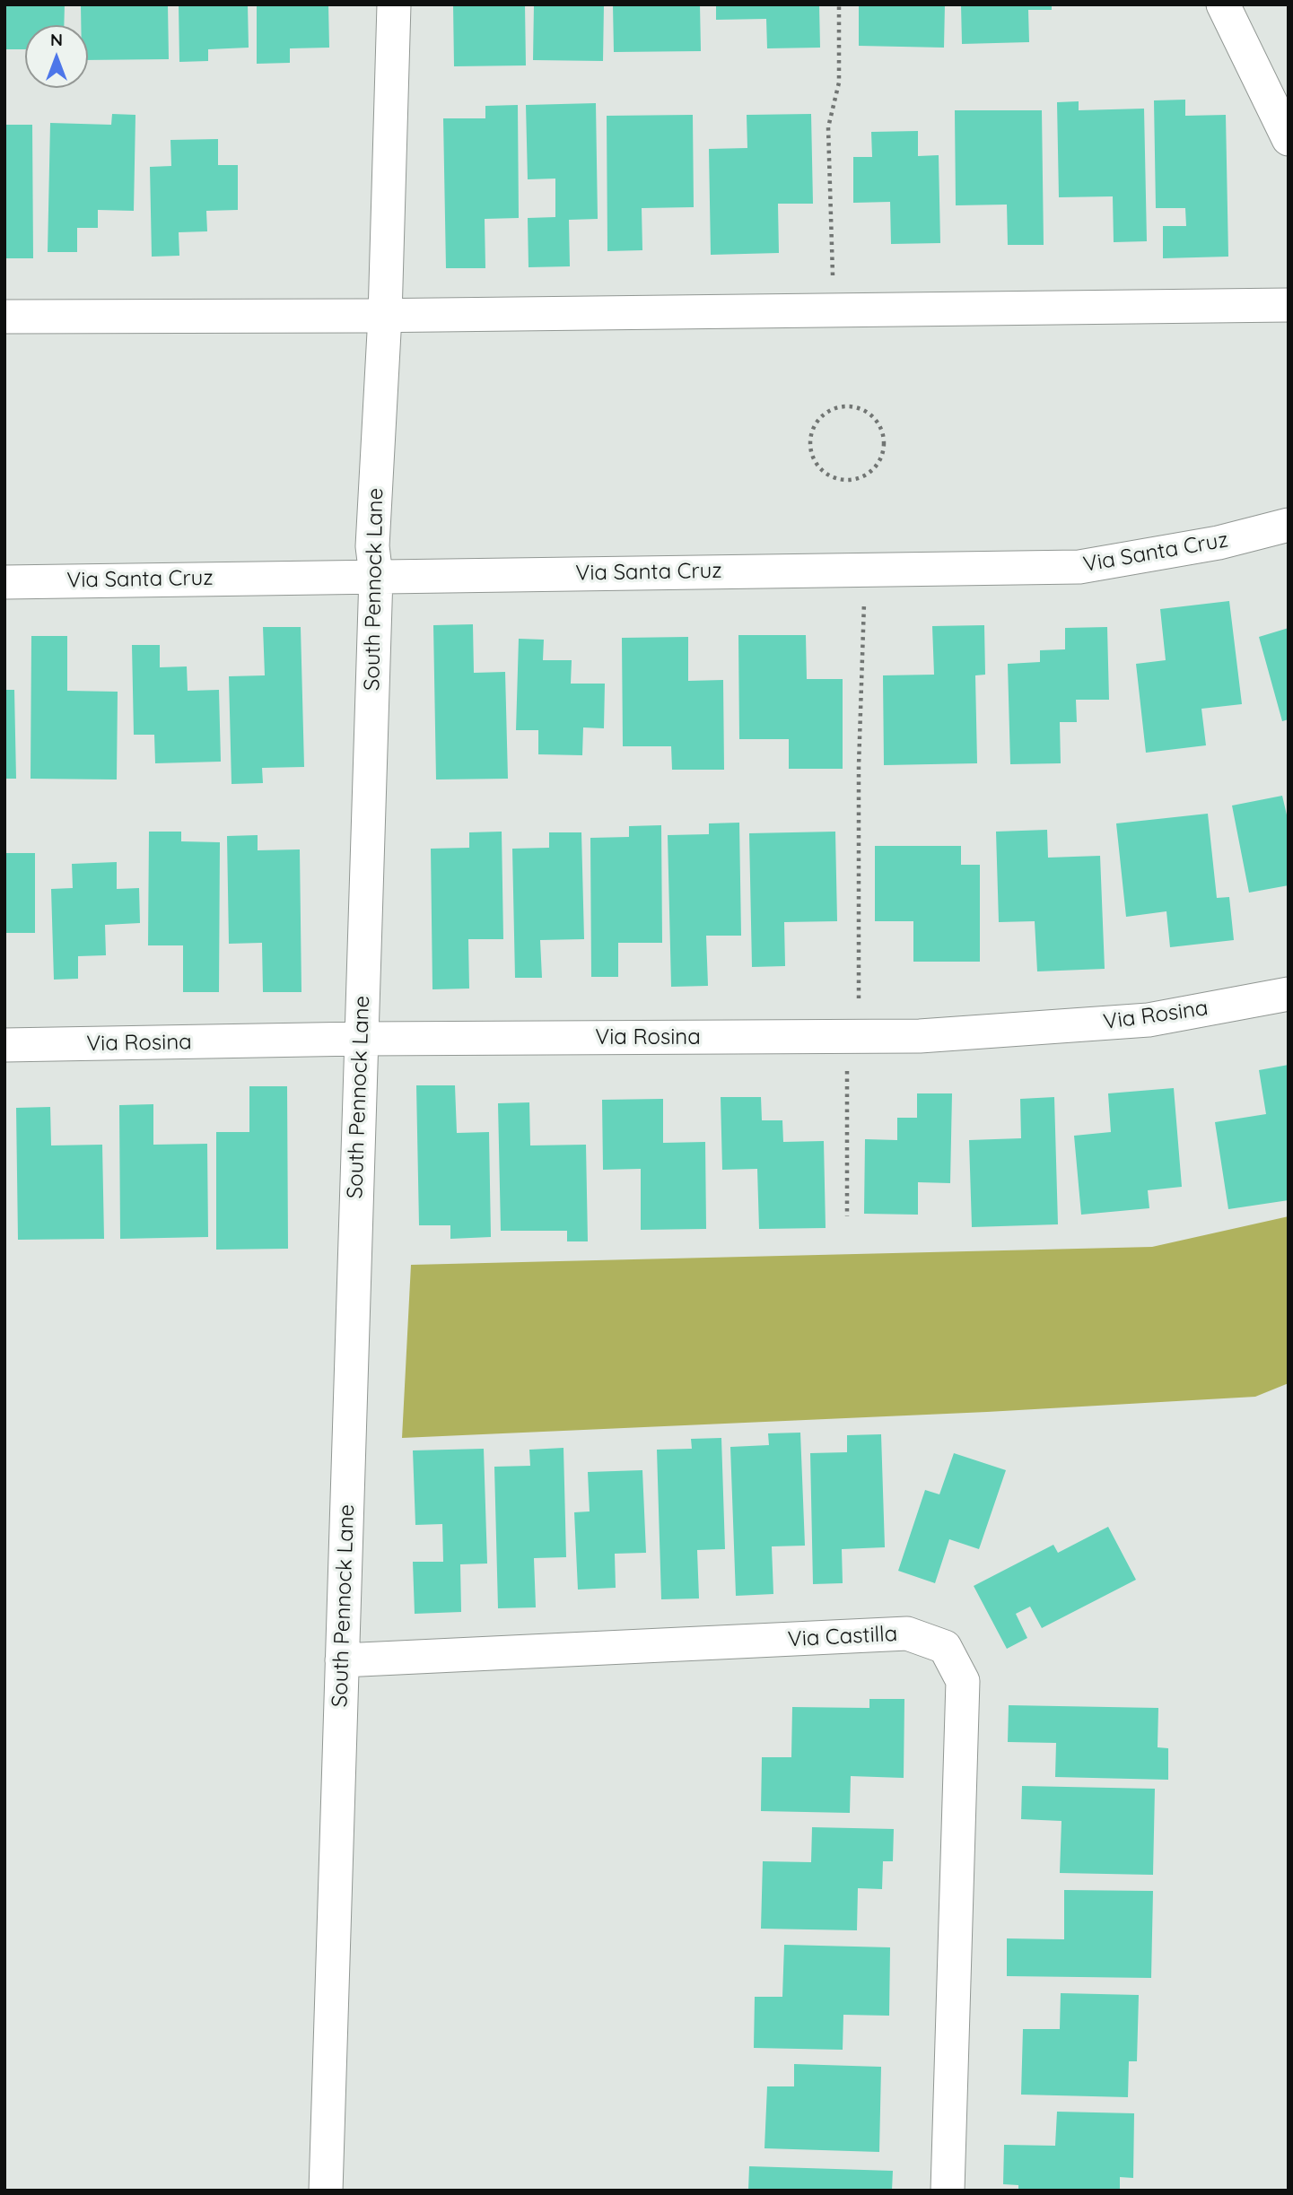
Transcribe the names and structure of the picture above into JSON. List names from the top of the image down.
{
  "streets": {
    "street": [
      "Via Santa Cruz",
      "South Pennock Lane",
      "Via Rosina",
      "Via Castilla"
    ]
  },
  "crossings": [
    ["Via Santa Cruz", "South Pennock Lane"],
    ["South Pennock Lane", "Via Rosina"],
    ["South Pennock Lane", "Via Castilla"]
  ],
  "north": "top"
}
